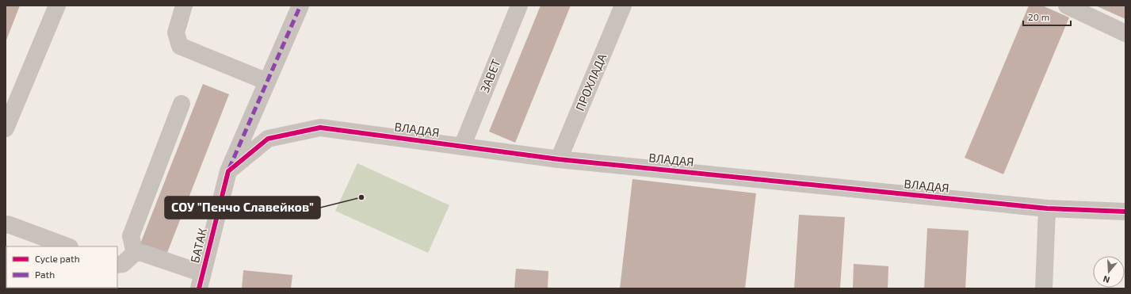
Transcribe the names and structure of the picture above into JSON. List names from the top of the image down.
{
  "streets": {
    "street": [
      "ЗАВЕТ",
      "ПРОХЛАДА",
      "ВЛАДАЯ",
      "БАТАК"
    ]
  },
  "crossings": [
    ["ЗАВЕТ", "ВЛАДАЯ"],
    ["ПРОХЛАДА", "ВЛАДАЯ"],
    ["ВЛАДАЯ", "БАТАК"]
  ],
  "places": ["СОУ \"Пенчо Славейков\""],
  "legend": ["Cycle path", "Path"],
  "scale_bar": "20 m",
  "north": "bottom"
}
